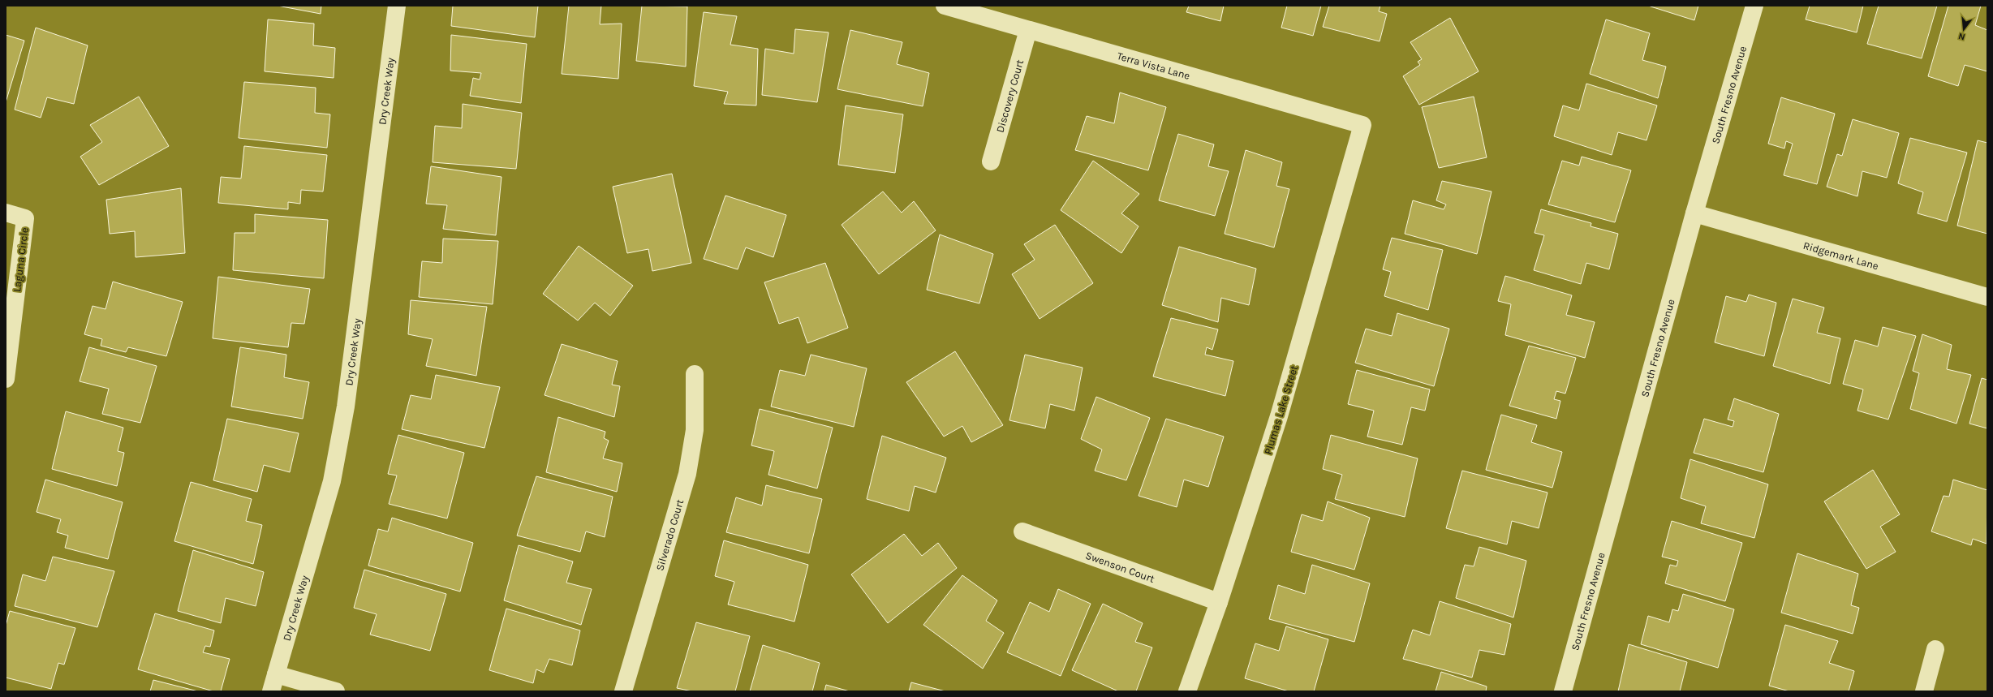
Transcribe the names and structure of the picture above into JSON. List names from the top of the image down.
{
  "streets": {
    "street": [
      "Terra Vista Lane",
      "Dry Creek Way",
      "South Fresno Avenue",
      "Discovery Court",
      "Ridgemark Lane",
      "Laguna Circle",
      "Plumas Lake Street",
      "Silverado Court",
      "Swenson Court"
    ]
  },
  "crossings": [
    ["Terra Vista Lane", "Discovery Court"],
    ["Terra Vista Lane", "Plumas Lake Street"],
    ["South Fresno Avenue", "Ridgemark Lane"],
    ["Plumas Lake Street", "Swenson Court"]
  ],
  "north": "bottom"
}
